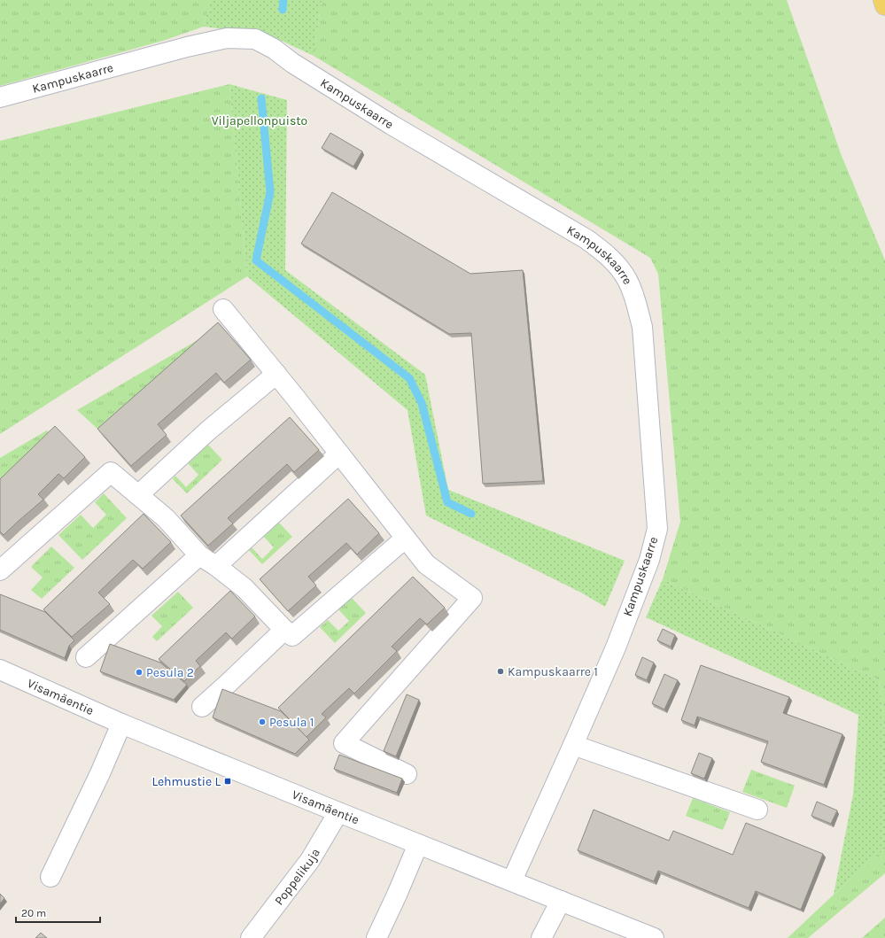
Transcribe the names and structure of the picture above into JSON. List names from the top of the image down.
{
  "streets": {
    "street": ["Kampuskaarre", "Visamäentie", "Poppelikuja"]
  },
  "crossings": [
    ["Kampuskaarre", "Visamäentie"],
    ["Visamäentie", "Poppelikuja"]
  ],
  "parks": ["Viljapellonpuisto"],
  "places": {
    "other": ["Kampuskaarre 1", "Pesula 2", "Pesula 1"],
    "transit": ["Lehmustie L"]
  },
  "scale_bar": "20 m"
}
